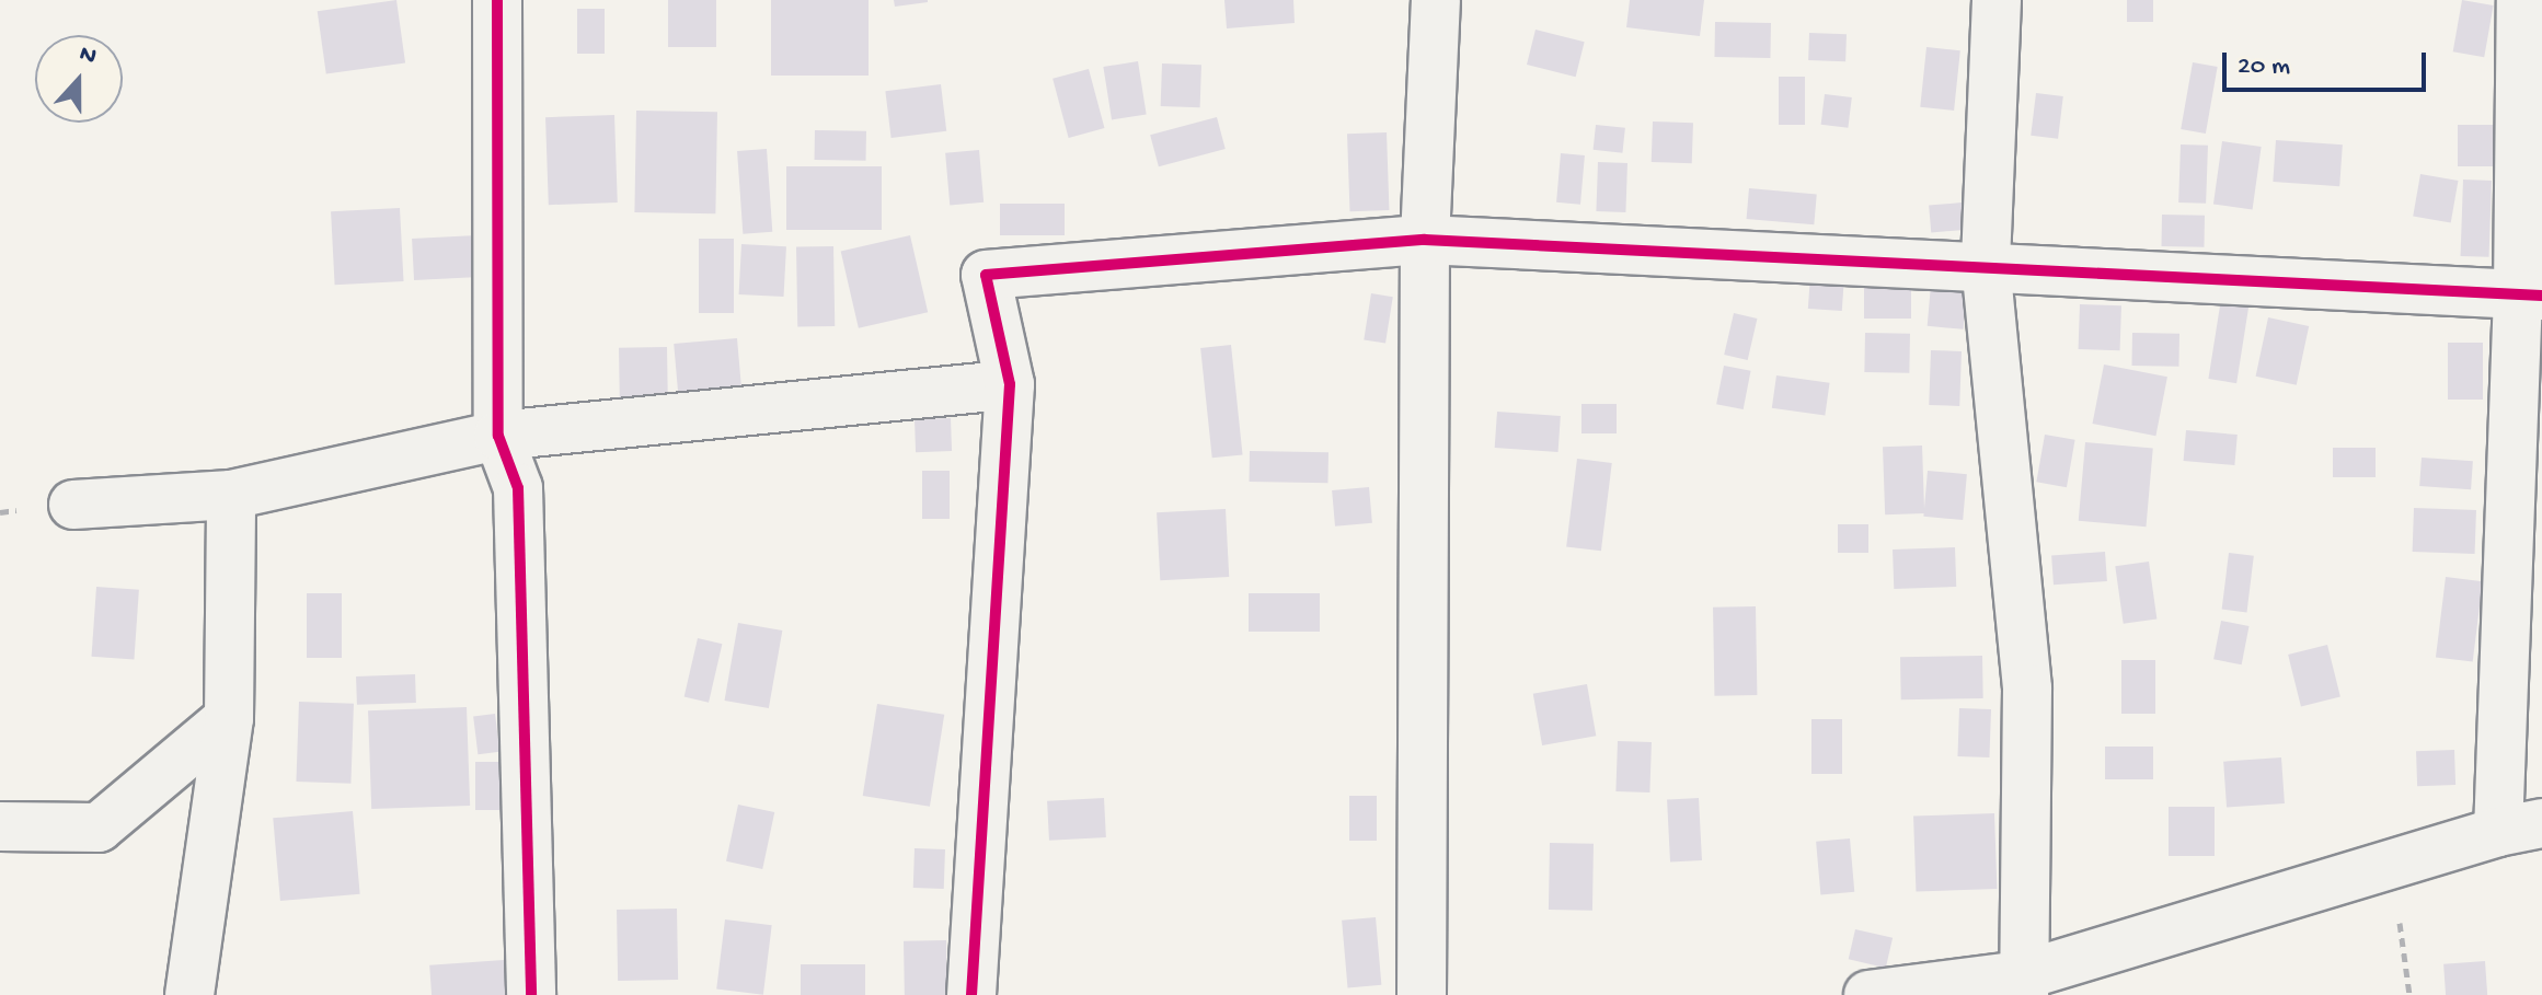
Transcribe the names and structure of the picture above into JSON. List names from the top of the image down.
{
  "scale_bar": "20 m",
  "north": "top"
}
